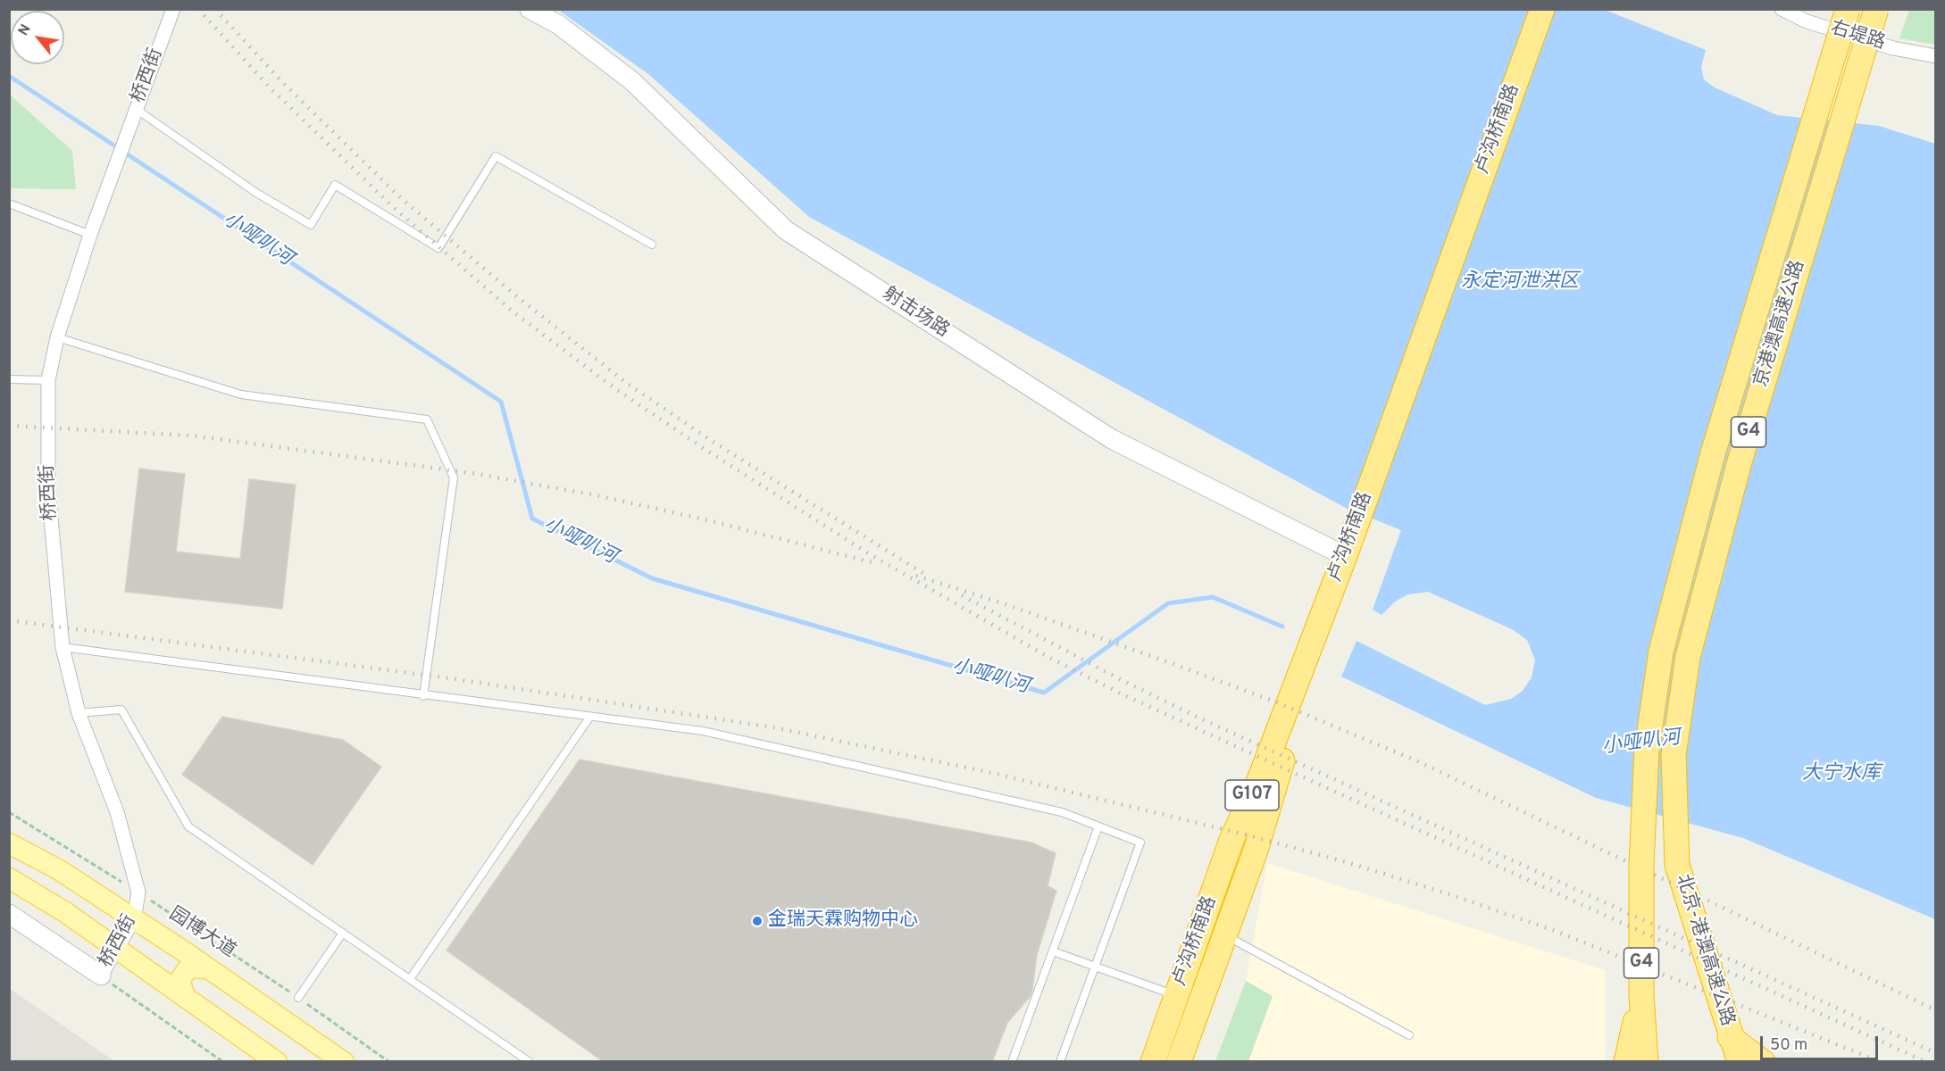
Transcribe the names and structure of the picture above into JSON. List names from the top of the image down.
{
  "streets": {
    "highway": [
      "卢沟桥南路",
      "京港澳高速公路",
      "G4",
      "G107",
      "北京-港澳高速公路"
    ],
    "main road": ["园博大道"],
    "street": ["右堤路", "桥西街", "射击场路"]
  },
  "crossings": [
    ["桥西街", "园博大道"],
    ["卢沟桥南路", "射击场路"],
    ["京港澳高速公路", "G4"],
    ["京港澳高速公路", "北京-港澳高速公路"]
  ],
  "water": ["小哑叭河", "永定河泄洪区", "大宁水库"],
  "places": ["金瑞天霖购物中心"],
  "scale_bar": "50 m",
  "north": "top left"
}
